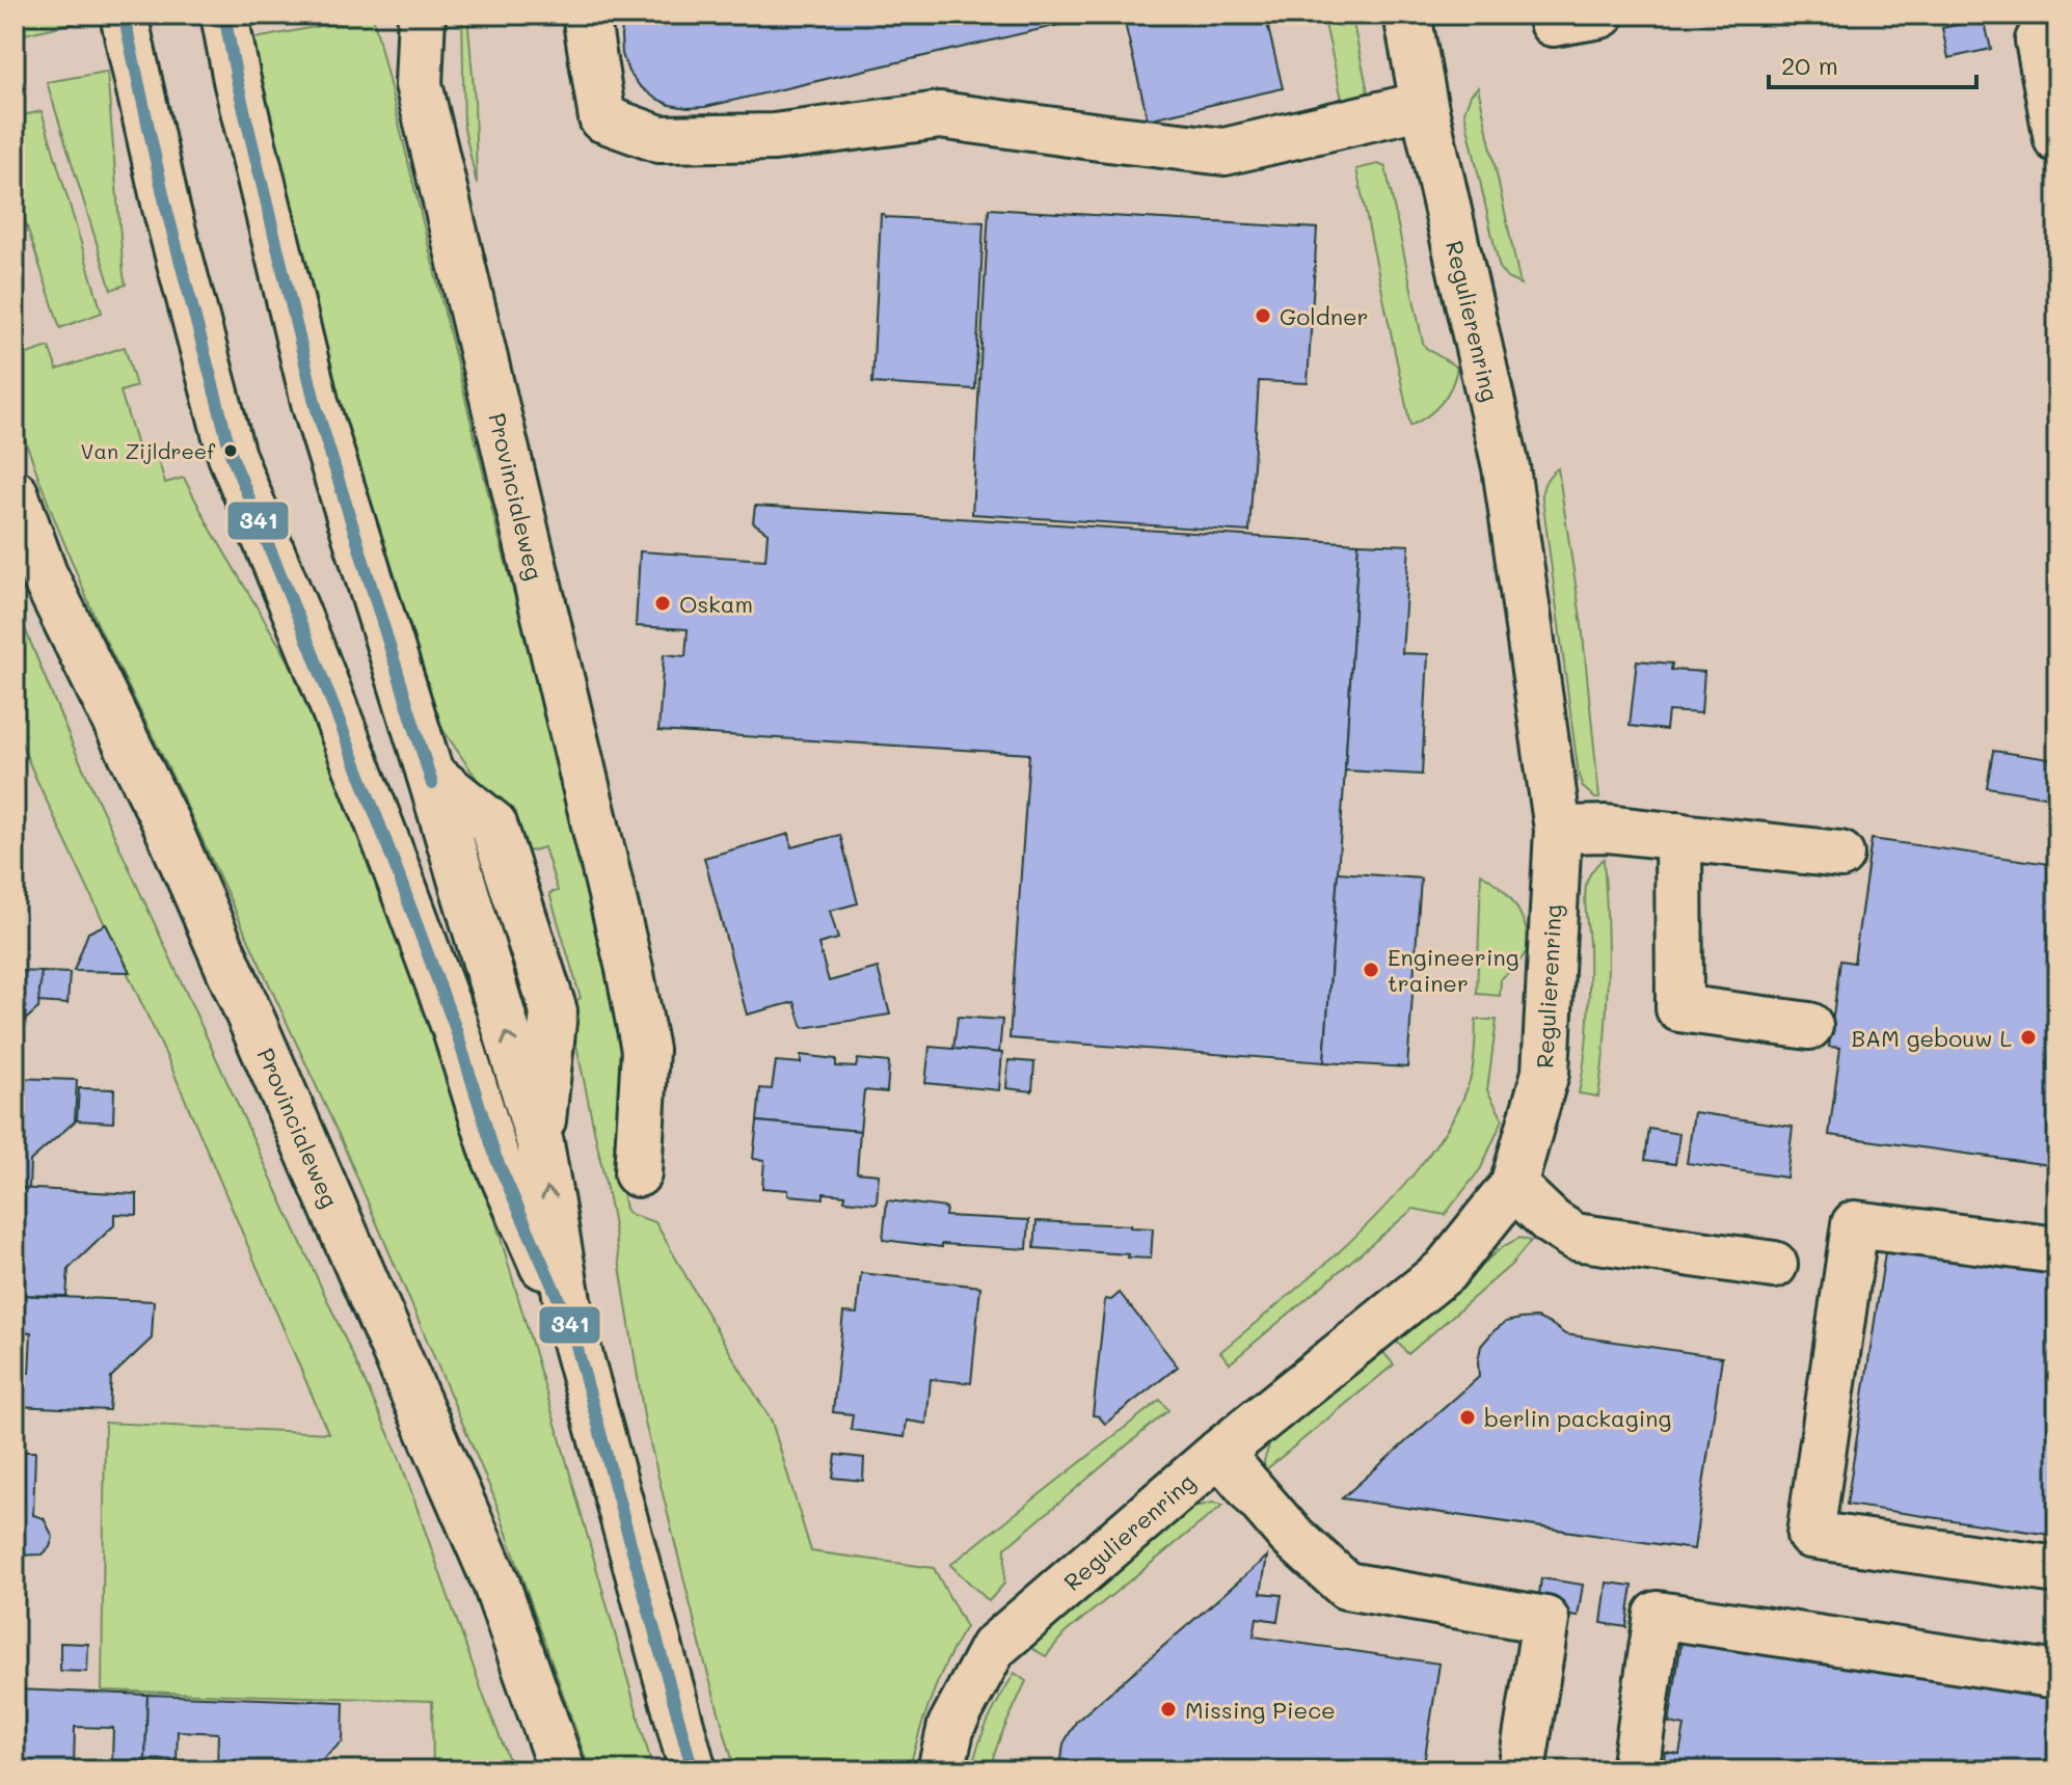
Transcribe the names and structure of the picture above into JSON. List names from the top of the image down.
{
  "streets": {
    "street": ["Regulierenring", "Provincialeweg"]
  },
  "places": [
    "Goldner",
    "Van Zijldreef",
    "Oskam",
    "Engineering trainer",
    "BAM gebouw L",
    "berlin packaging",
    "Missing Piece"
  ],
  "lines": ["transit line 341"],
  "scale_bar": "20 m"
}
